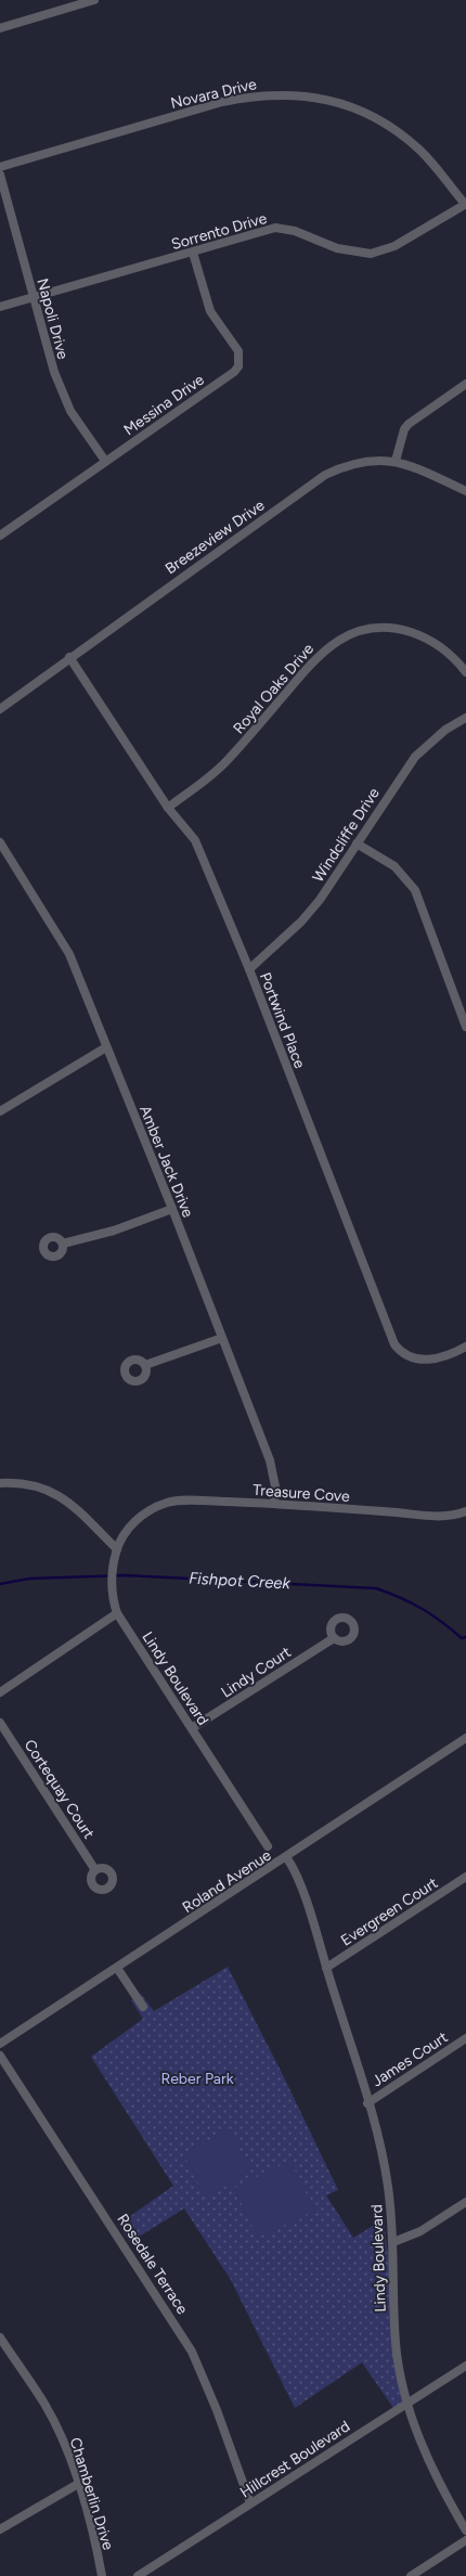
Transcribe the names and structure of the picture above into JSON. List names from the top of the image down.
{
  "streets": {
    "street": [
      "Novara Drive",
      "Sorrento Drive",
      "Napoli Drive",
      "Messina Drive",
      "Breezeview Drive",
      "Royal Oaks Drive",
      "Windcliffe Drive",
      "Portwind Place",
      "Amber Jack Drive",
      "Treasure Cove",
      "Lindy Court",
      "Lindy Boulevard",
      "Cortequay Court",
      "Roland Avenue",
      "Evergreen Court",
      "James Court",
      "Rosedale Terrace",
      "Hillcrest Boulevard",
      "Chamberlin Drive"
    ]
  },
  "crossings": [
    ["Novara Drive", "Sorrento Drive"],
    ["Sorrento Drive", "Napoli Drive"],
    ["Sorrento Drive", "Messina Drive"],
    ["Napoli Drive", "Messina Drive"],
    ["Breezeview Drive", "Portwind Place"],
    ["Royal Oaks Drive", "Portwind Place"],
    ["Windcliffe Drive", "Portwind Place"],
    ["Amber Jack Drive", "Treasure Cove"],
    ["Treasure Cove", "Lindy Boulevard"],
    ["Lindy Court", "Lindy Boulevard"],
    ["Lindy Boulevard", "Roland Avenue"],
    ["Lindy Boulevard", "Evergreen Court"],
    ["Lindy Boulevard", "James Court"],
    ["Lindy Boulevard", "Hillcrest Boulevard"],
    ["Rosedale Terrace", "Hillcrest Boulevard"]
  ],
  "water": ["Fishpot Creek"],
  "parks": ["Reber Park"]
}
